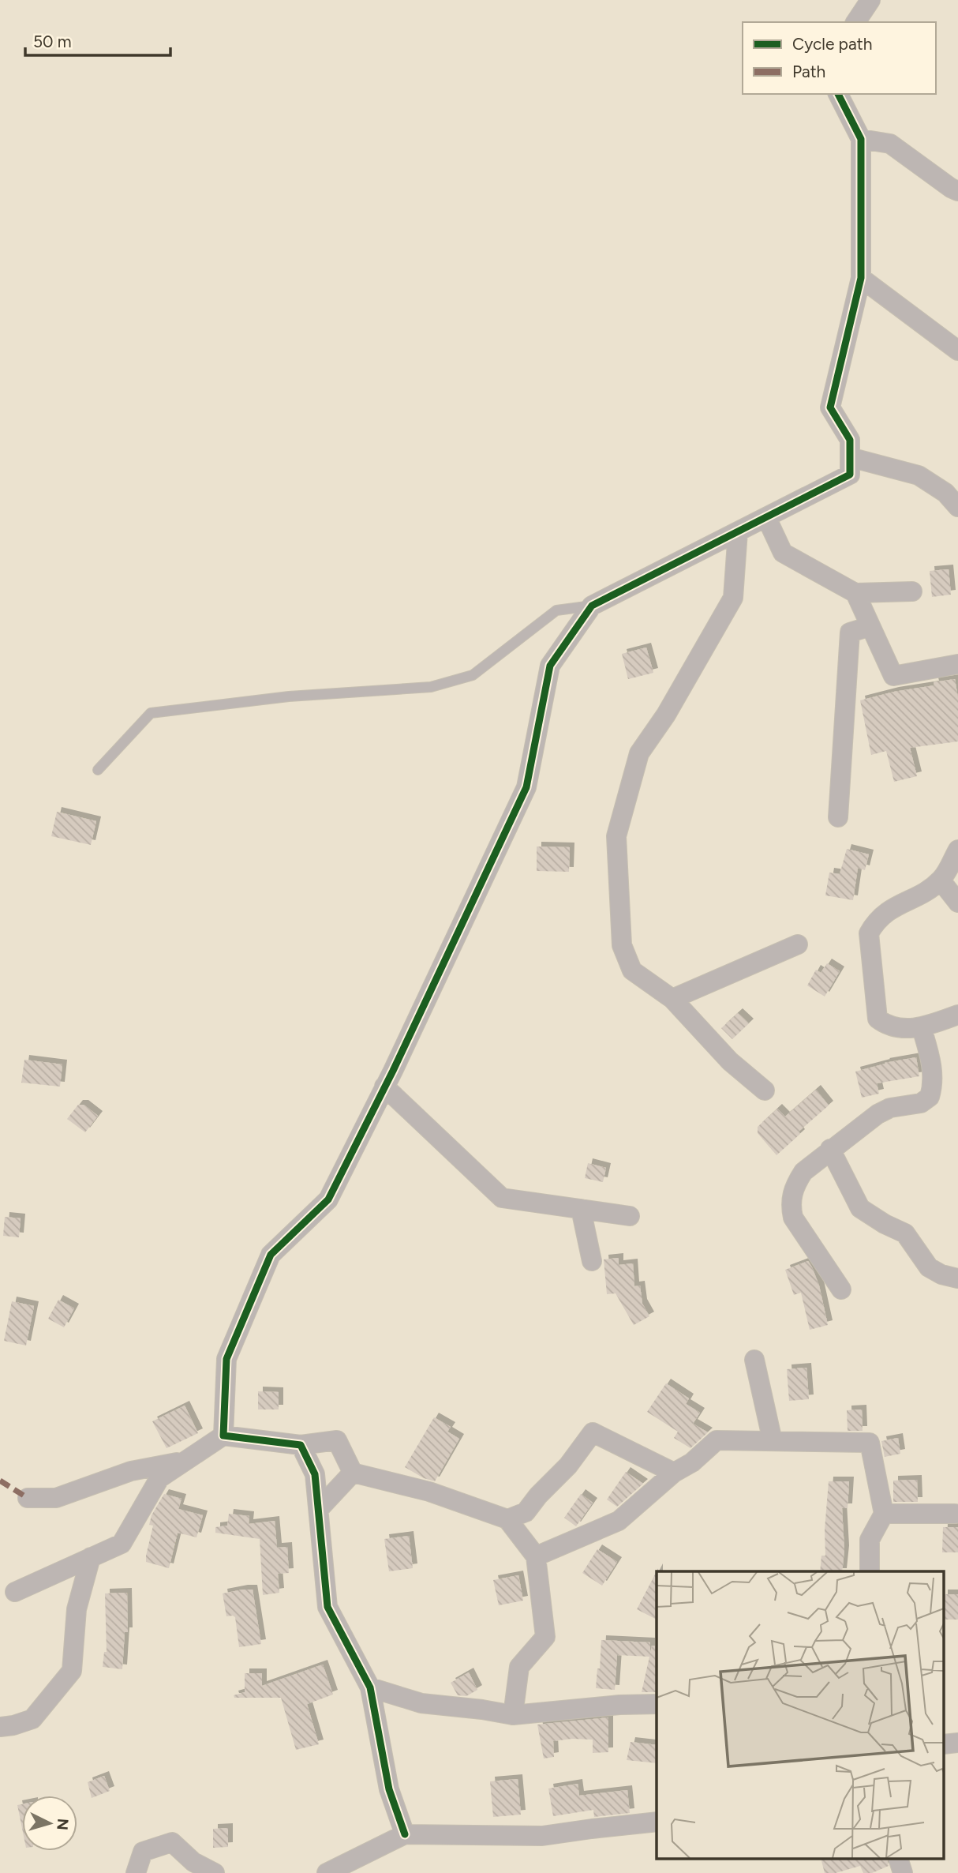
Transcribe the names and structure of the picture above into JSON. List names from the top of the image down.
{
  "legend": ["Cycle path", "Path"],
  "scale_bar": "50 m",
  "north": "right"
}
